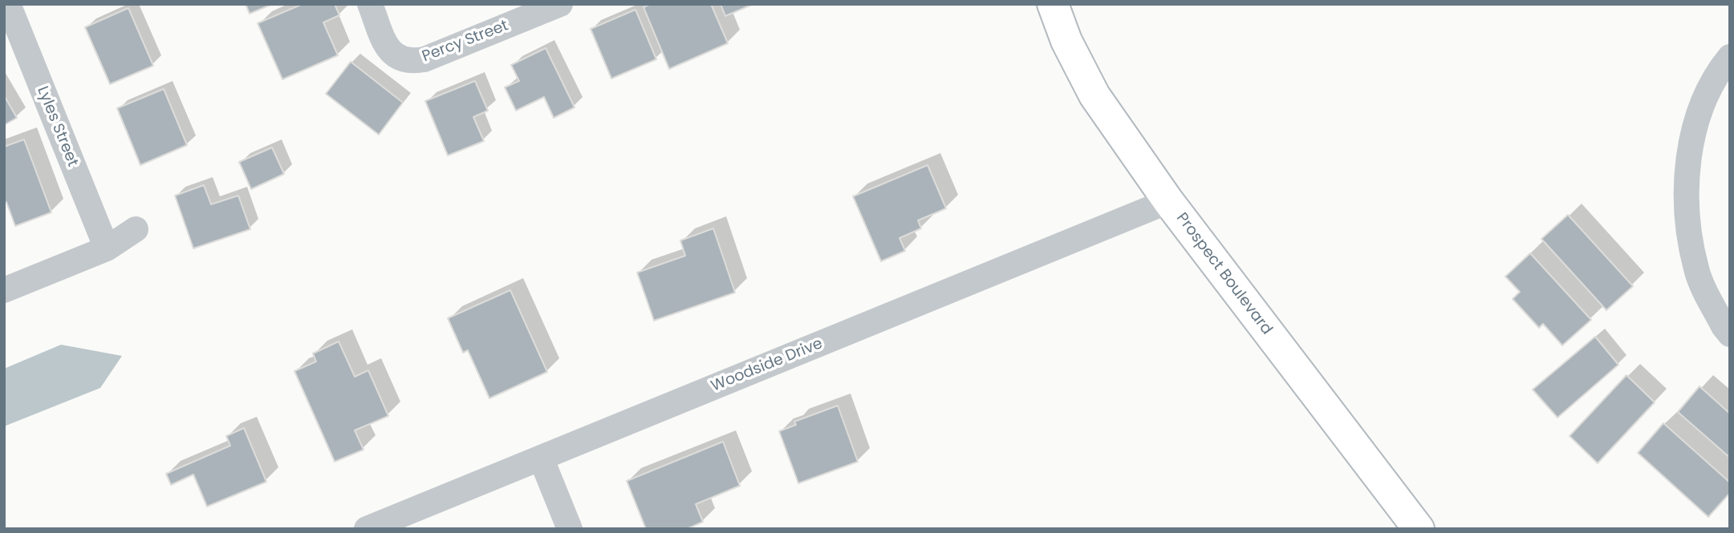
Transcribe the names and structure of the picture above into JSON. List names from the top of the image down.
{
  "streets": {
    "main road": ["Prospect Boulevard"],
    "street": ["Percy Street", "Lyles Street", "Woodside Drive"]
  },
  "crossings": [
    ["Prospect Boulevard", "Woodside Drive"]
  ]
}
